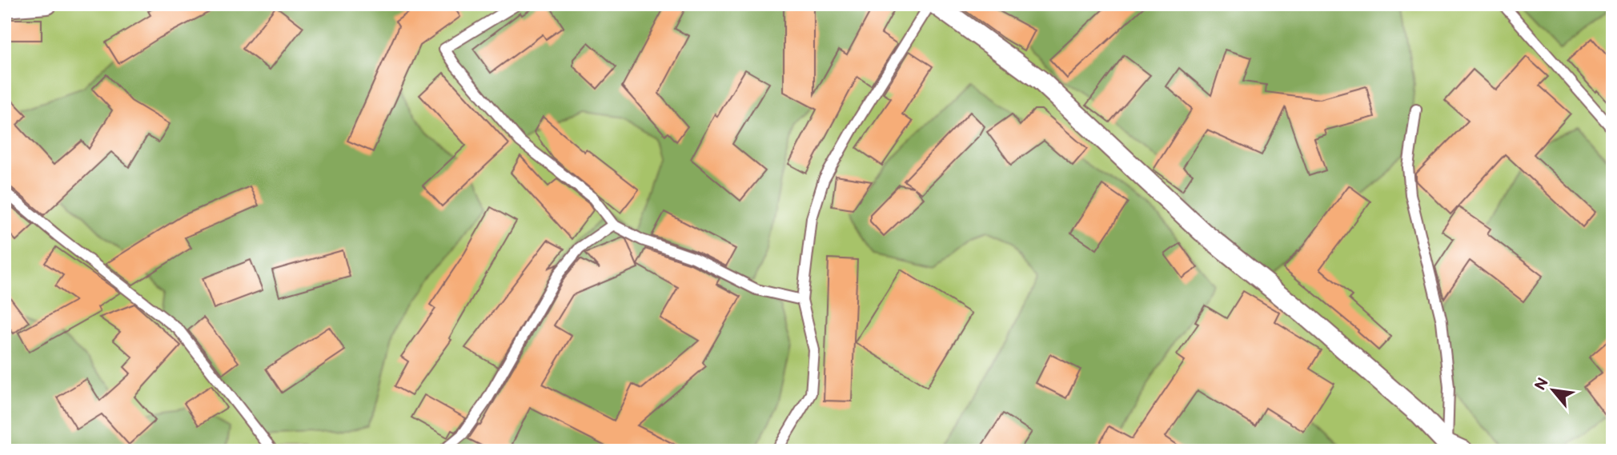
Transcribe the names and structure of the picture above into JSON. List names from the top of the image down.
{
  "north": "top left"
}
